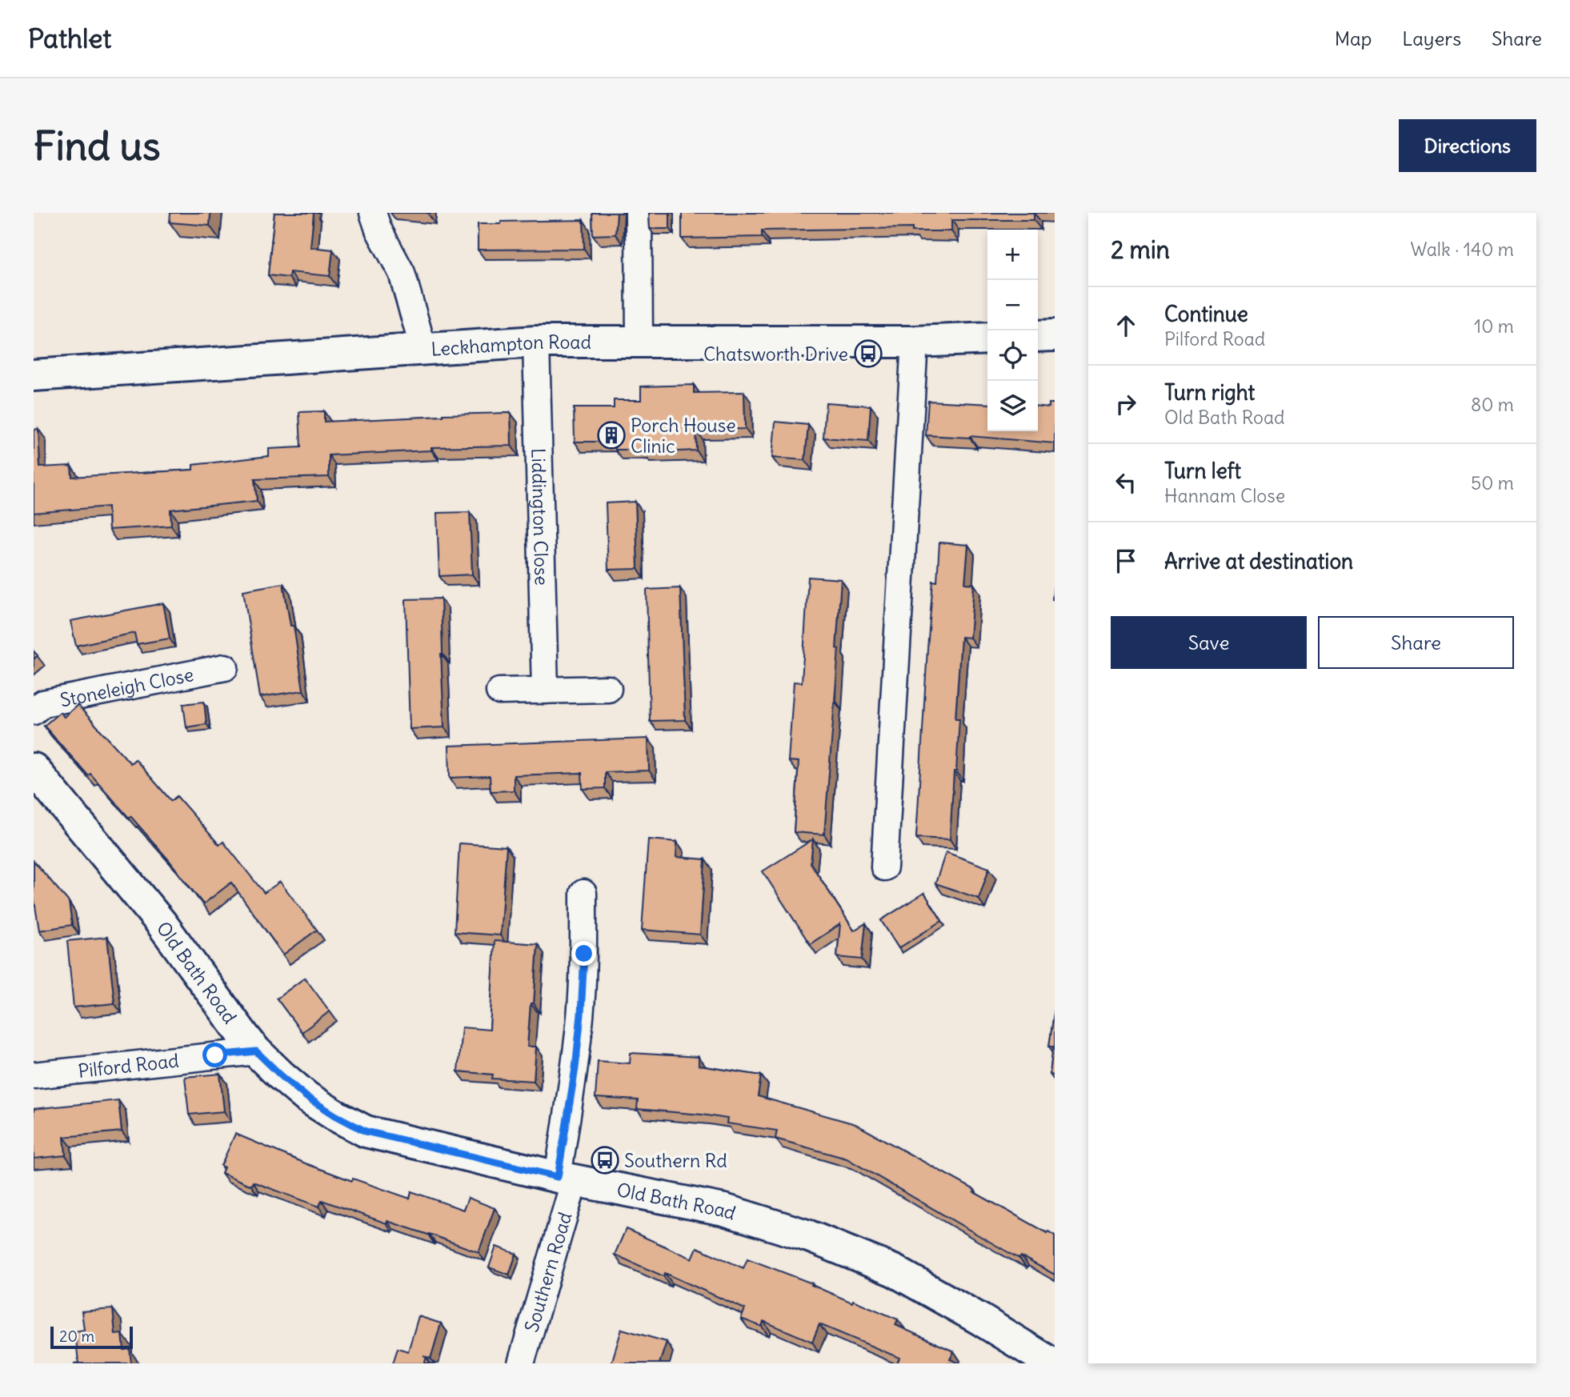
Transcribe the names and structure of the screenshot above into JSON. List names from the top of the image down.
{
  "streets": {
    "street": [
      "Leckhampton Road",
      "Liddington Close",
      "Stoneleigh Close",
      "Old Bath Road",
      "Pilford Road",
      "Southern Road"
    ]
  },
  "crossings": [
    ["Leckhampton Road", "Liddington Close"],
    ["Old Bath Road", "Pilford Road"],
    ["Old Bath Road", "Southern Road"]
  ],
  "places": {
    "bus stop": ["Chatsworth Drive", "Southern Rd"],
    "building": ["Porch House Clinic"]
  },
  "scale_bar": "20 m",
  "page": {
    "header": "Pathlet",
    "nav": ["Map", "Layers", "Share"],
    "buttons": [
      "Directions",
      ["Save", "Share"]
    ],
    "title": "Find us",
    "heading": ["2 min", "Walk · 140 m"],
    "map_buttons": ["+", "−"],
    "list": [
      ["Continue", "Pilford Road", "10 m"],
      ["Turn right", "Old Bath Road", "80 m"],
      ["Turn left", "Hannam Close", "50 m"],
      "Arrive at destination"
    ],
    "scale": "20 m"
  }
}
